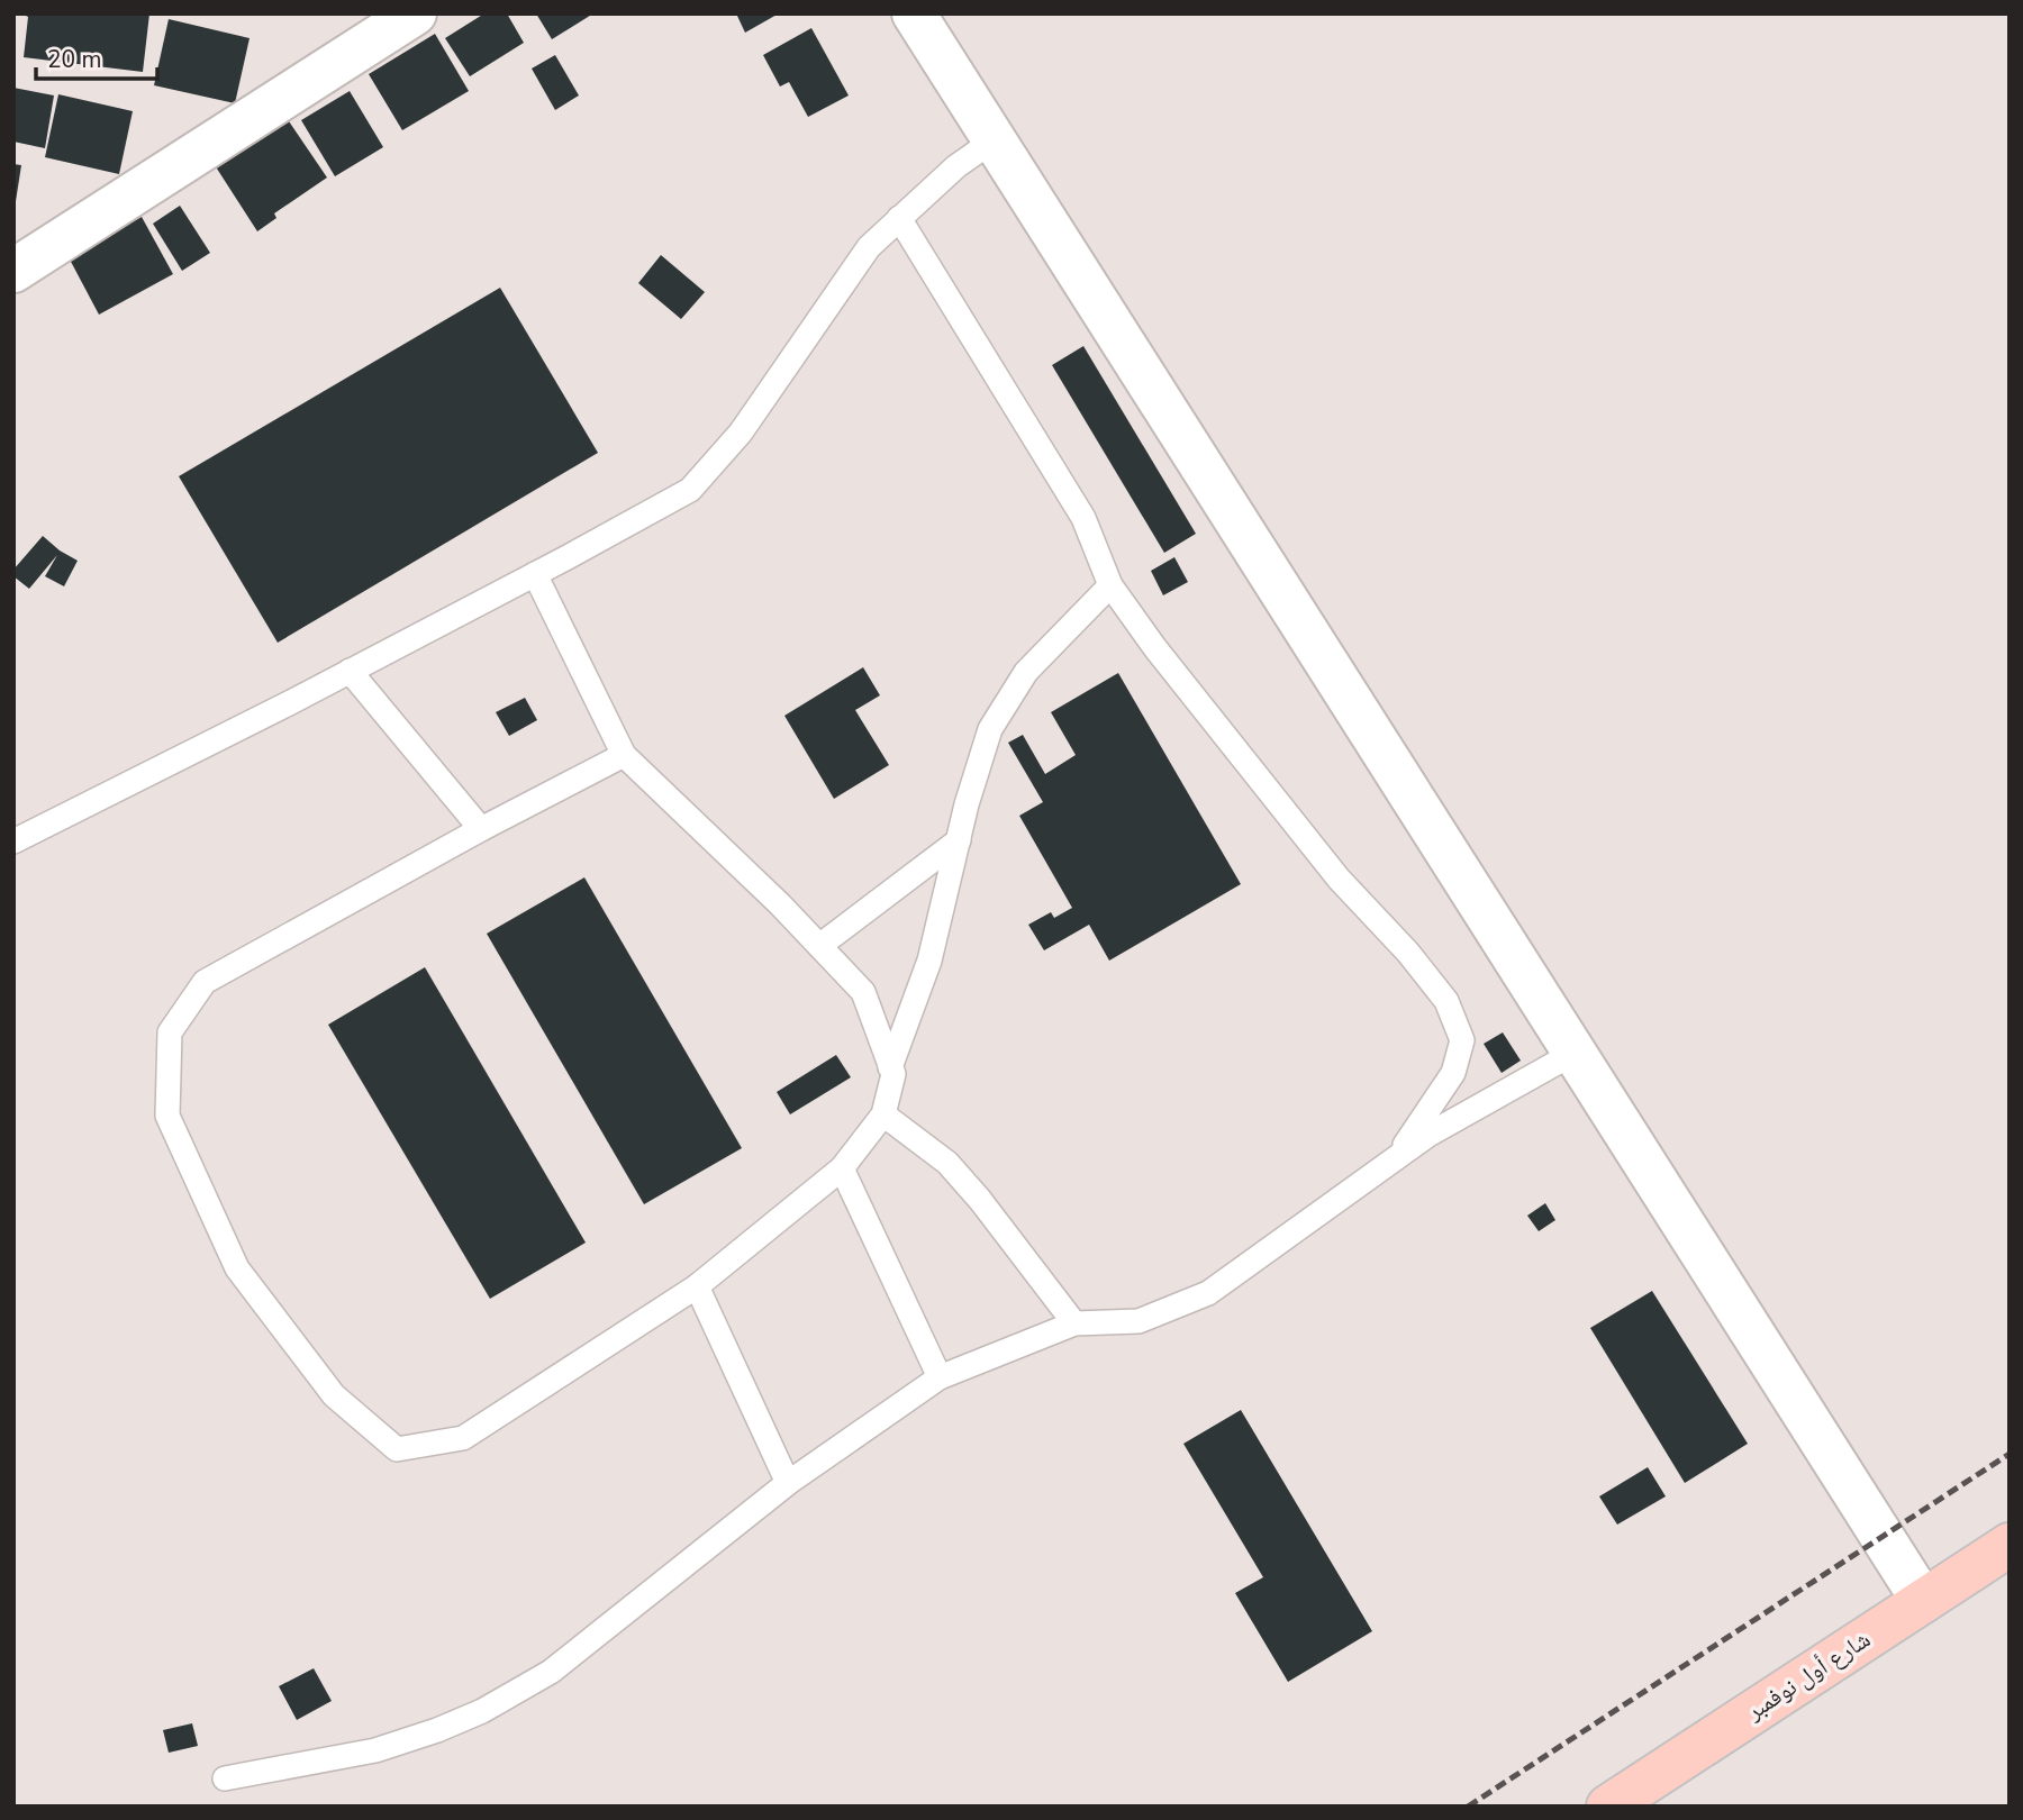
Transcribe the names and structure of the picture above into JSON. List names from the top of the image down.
{
  "streets": {
    "main road": ["شارع أول نوفمبر"]
  },
  "scale_bar": "20 m"
}
